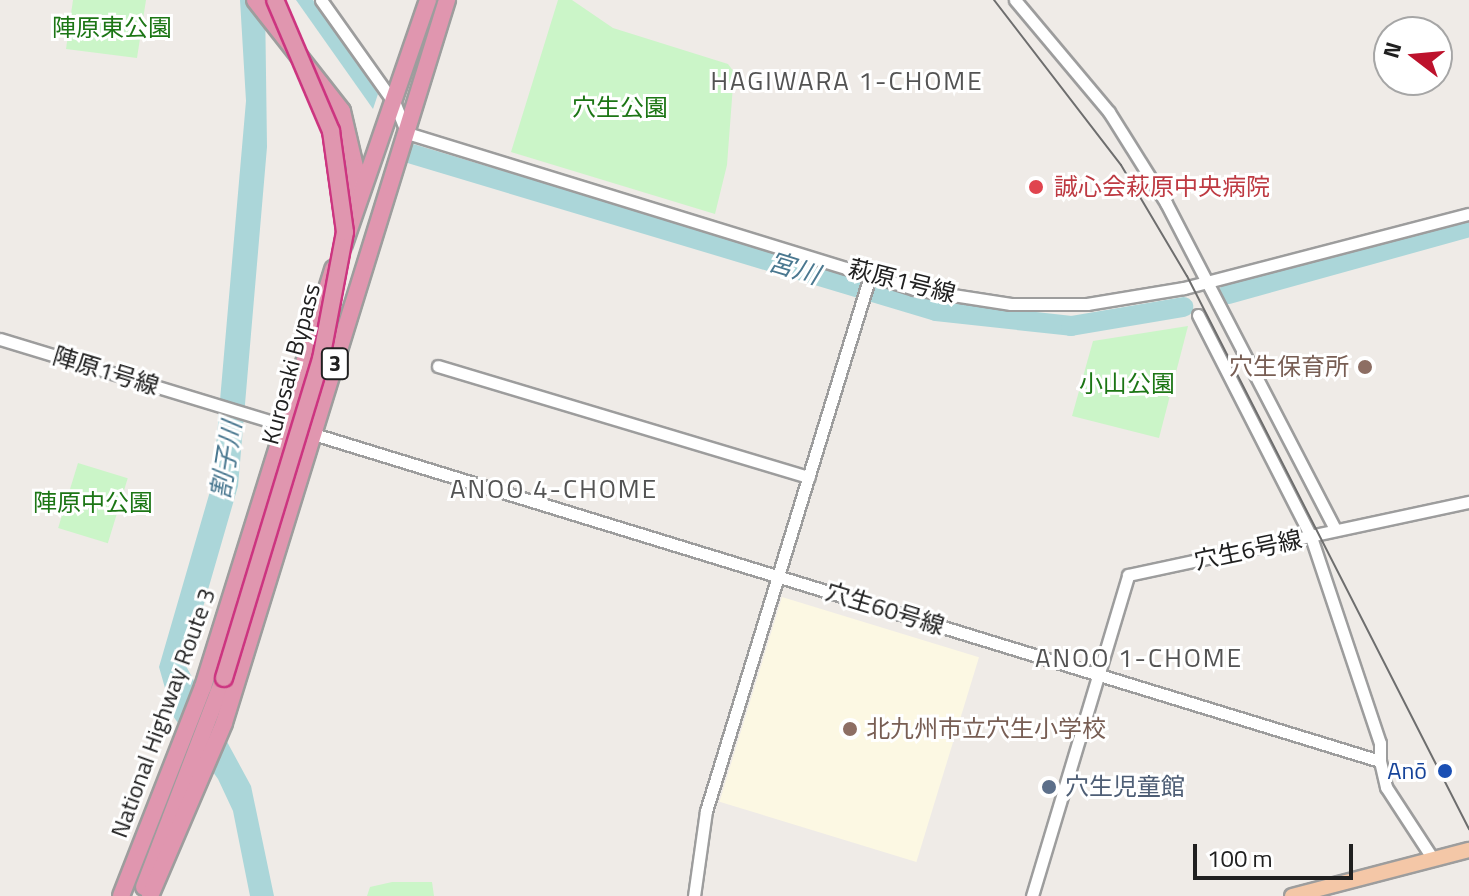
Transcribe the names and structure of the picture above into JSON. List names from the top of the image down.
{
  "streets": {
    "highway": ["Kurosaki Bypass", "3", "National Highway Route 3"],
    "street": [
      "萩原1号線",
      "陣原1号線",
      "穴生6号線",
      "穴生60号線"
    ]
  },
  "crossings": [
    ["萩原1号線", "3"],
    ["Kurosaki Bypass", "3"],
    ["Kurosaki Bypass", "National Highway Route 3"],
    ["3", "穴生60号線"],
    ["3", "National Highway Route 3"],
    ["陣原1号線", "穴生60号線"],
    ["穴生6号線", "穴生60号線"],
    ["穴生60号線", "National Highway Route 3"]
  ],
  "districts": ["HAGIWARA 1-CHOME", "ANOO 4-CHOME", "ANOO 1-CHOME"],
  "water": ["宮川", "割子川"],
  "parks": [
    "陣原東公園",
    "穴生公園",
    "小山公園",
    "陣原中公園"
  ],
  "places": [
    "誠心会萩原中央病院",
    "穴生保育所",
    "北九州市立穴生小学校",
    "Anō",
    "穴生児童館"
  ],
  "scale_bar": "100 m",
  "north": "left"
}
